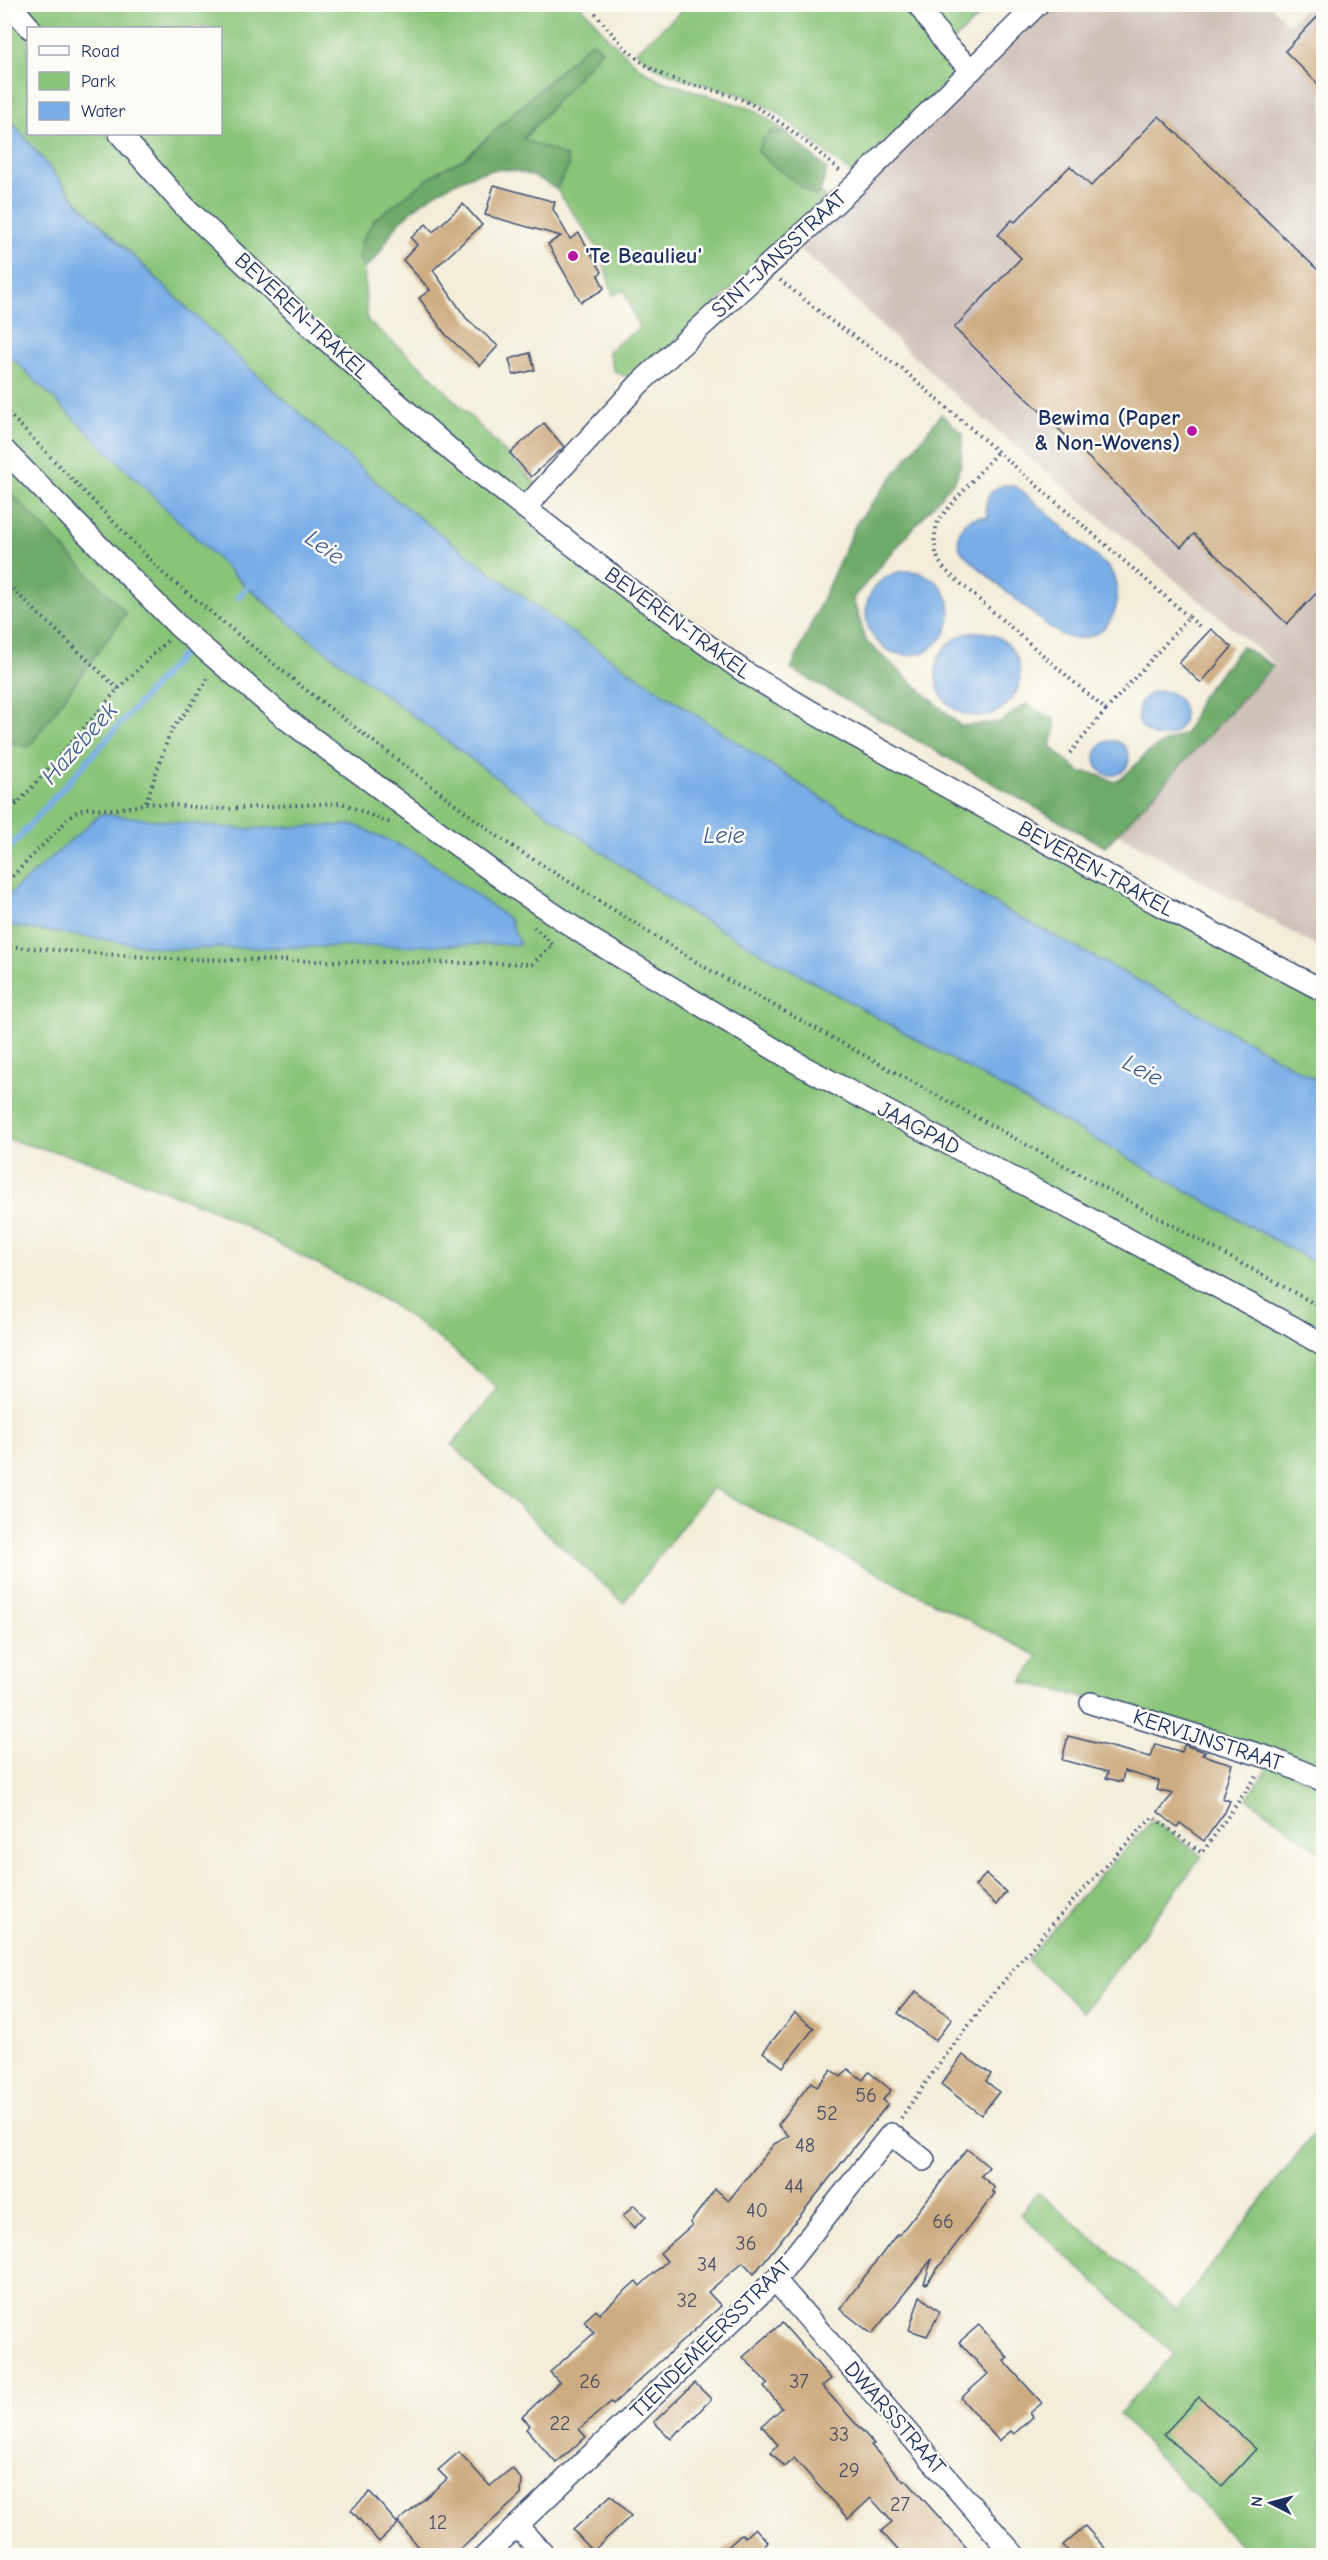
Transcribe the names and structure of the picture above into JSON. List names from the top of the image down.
{
  "streets": {
    "street": [
      "SINT-JANSSTRAAT",
      "BEVEREN-TRAKEL",
      "JAAGPAD",
      "KERVIJNSTRAAT",
      "TIENDEMEERSSTRAAT",
      "DWARSSTRAAT"
    ]
  },
  "crossings": [
    ["SINT-JANSSTRAAT", "BEVEREN-TRAKEL"],
    ["TIENDEMEERSSTRAAT", "DWARSSTRAAT"]
  ],
  "water": ["Leie", "Hazebeek"],
  "places": ["'Te Beaulieu'", "Bewima (Paper & Non-Wovens)"],
  "house_numbers": [
    "56",
    "52",
    "48",
    "44",
    "40",
    "66",
    "36",
    "34",
    "32",
    "26",
    "37",
    "22",
    "33",
    "29",
    "27",
    "12"
  ],
  "legend": ["Road", "Park", "Water"],
  "north": "left"
}
